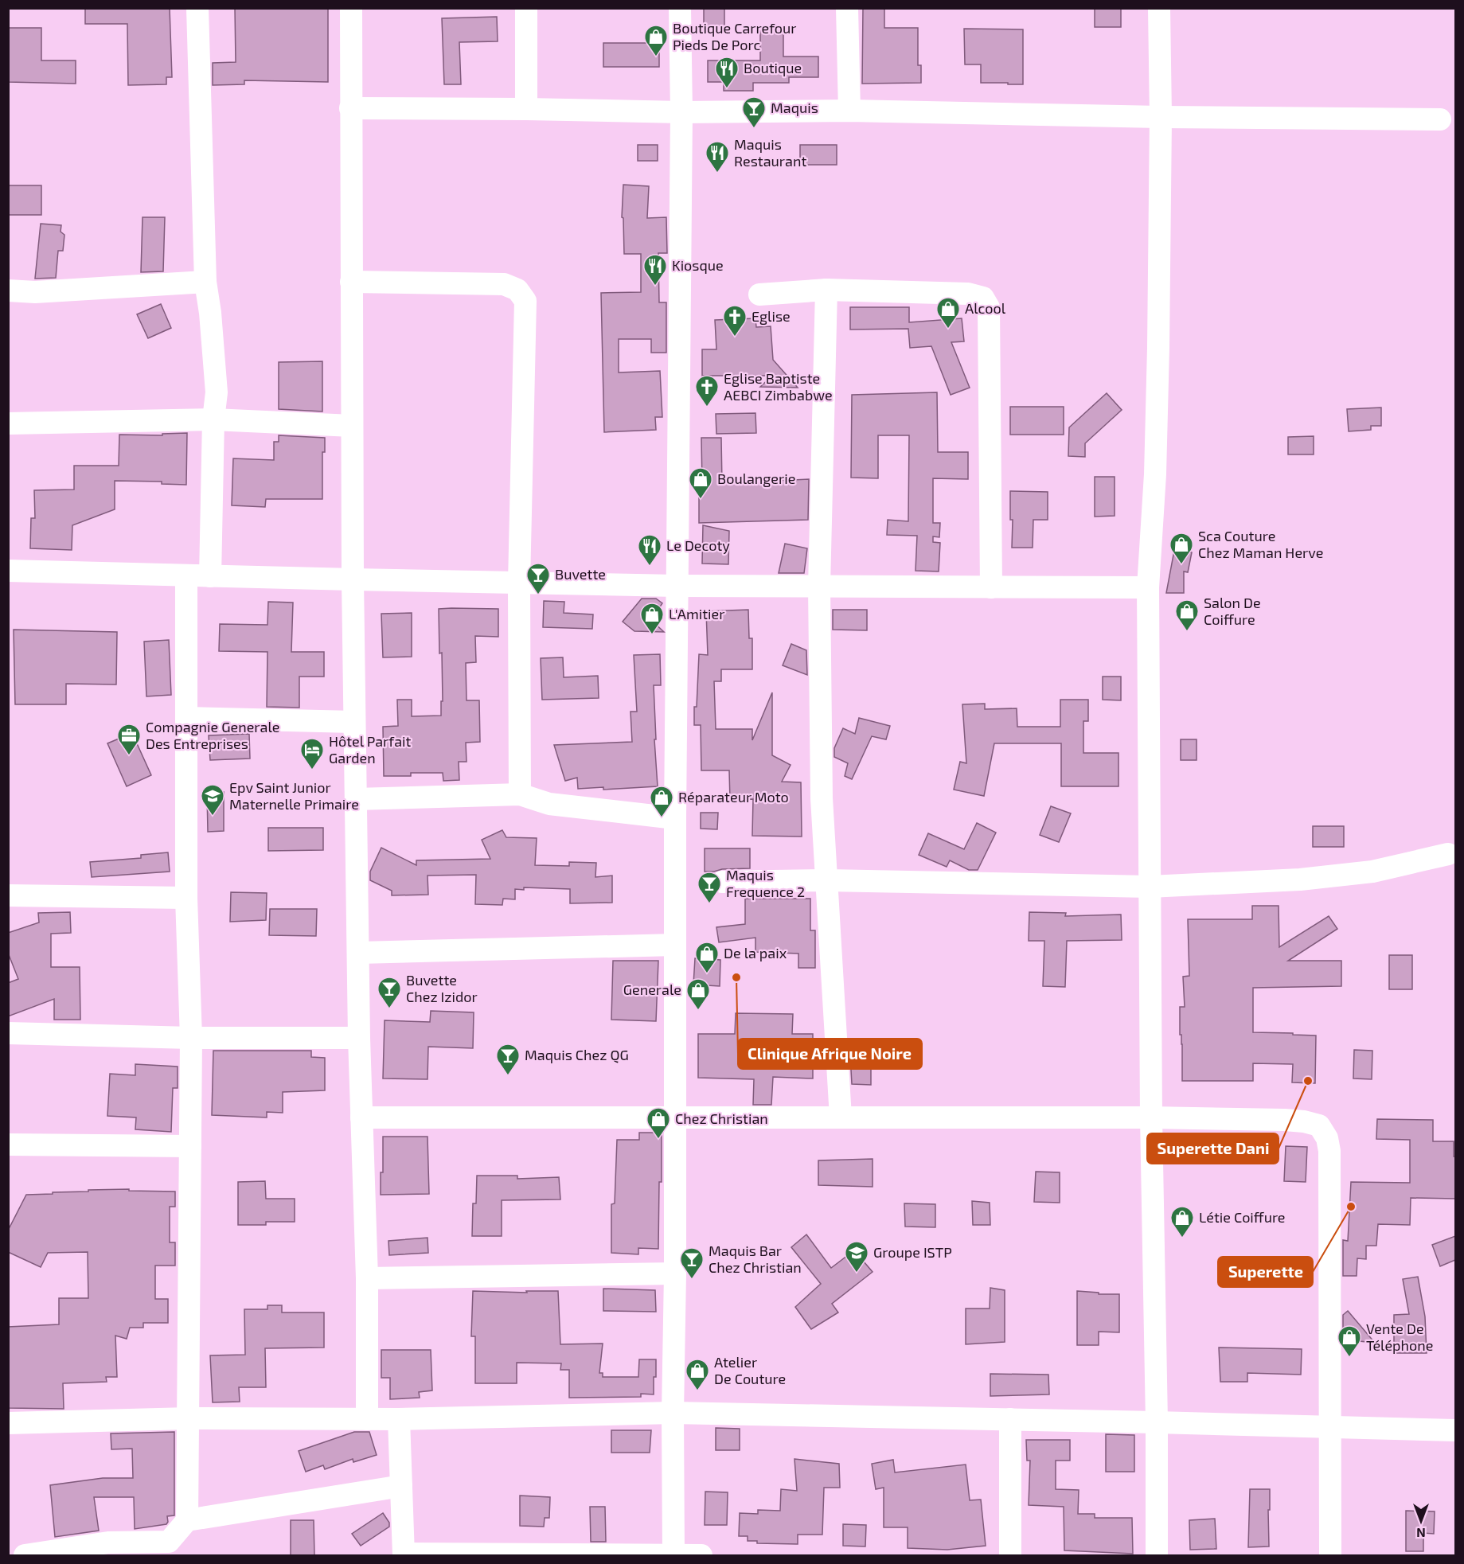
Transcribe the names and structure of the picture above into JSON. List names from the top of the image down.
{
  "places": {
    "shop": [
      "Boutique Carrefour Pieds De Porc",
      "Alcool",
      "Boulangerie",
      "Sca Couture Chez Maman Herve",
      "Salon De Coiffure",
      "L'Amitier",
      "Réparateur Moto",
      "De la paix",
      "Generale",
      "Chez Christian",
      "Létie Coiffure",
      "Vente De Téléphone",
      "Atelier De Couture"
    ],
    "restaurant": [
      "Boutique",
      "Maquis Restaurant",
      "Kiosque",
      "Le Decoty"
    ],
    "bar": [
      "Maquis",
      "Buvette",
      "Maquis Frequence 2",
      "Buvette Chez Izidor",
      "Maquis Chez QG",
      "Maquis Bar Chez Christian"
    ],
    "church": ["Eglise", "Eglise Baptiste AEBCI Zimbabwe"],
    "office": ["Compagnie Generale Des Entreprises"],
    "hotel": ["Hôtel Parfait Garden"],
    "school or university": ["Epv Saint Junior Maternelle Primaire", "Groupe ISTP"],
    "other": ["Clinique Afrique Noire", "Superette Dani", "Superette"]
  },
  "north": "bottom"
}
